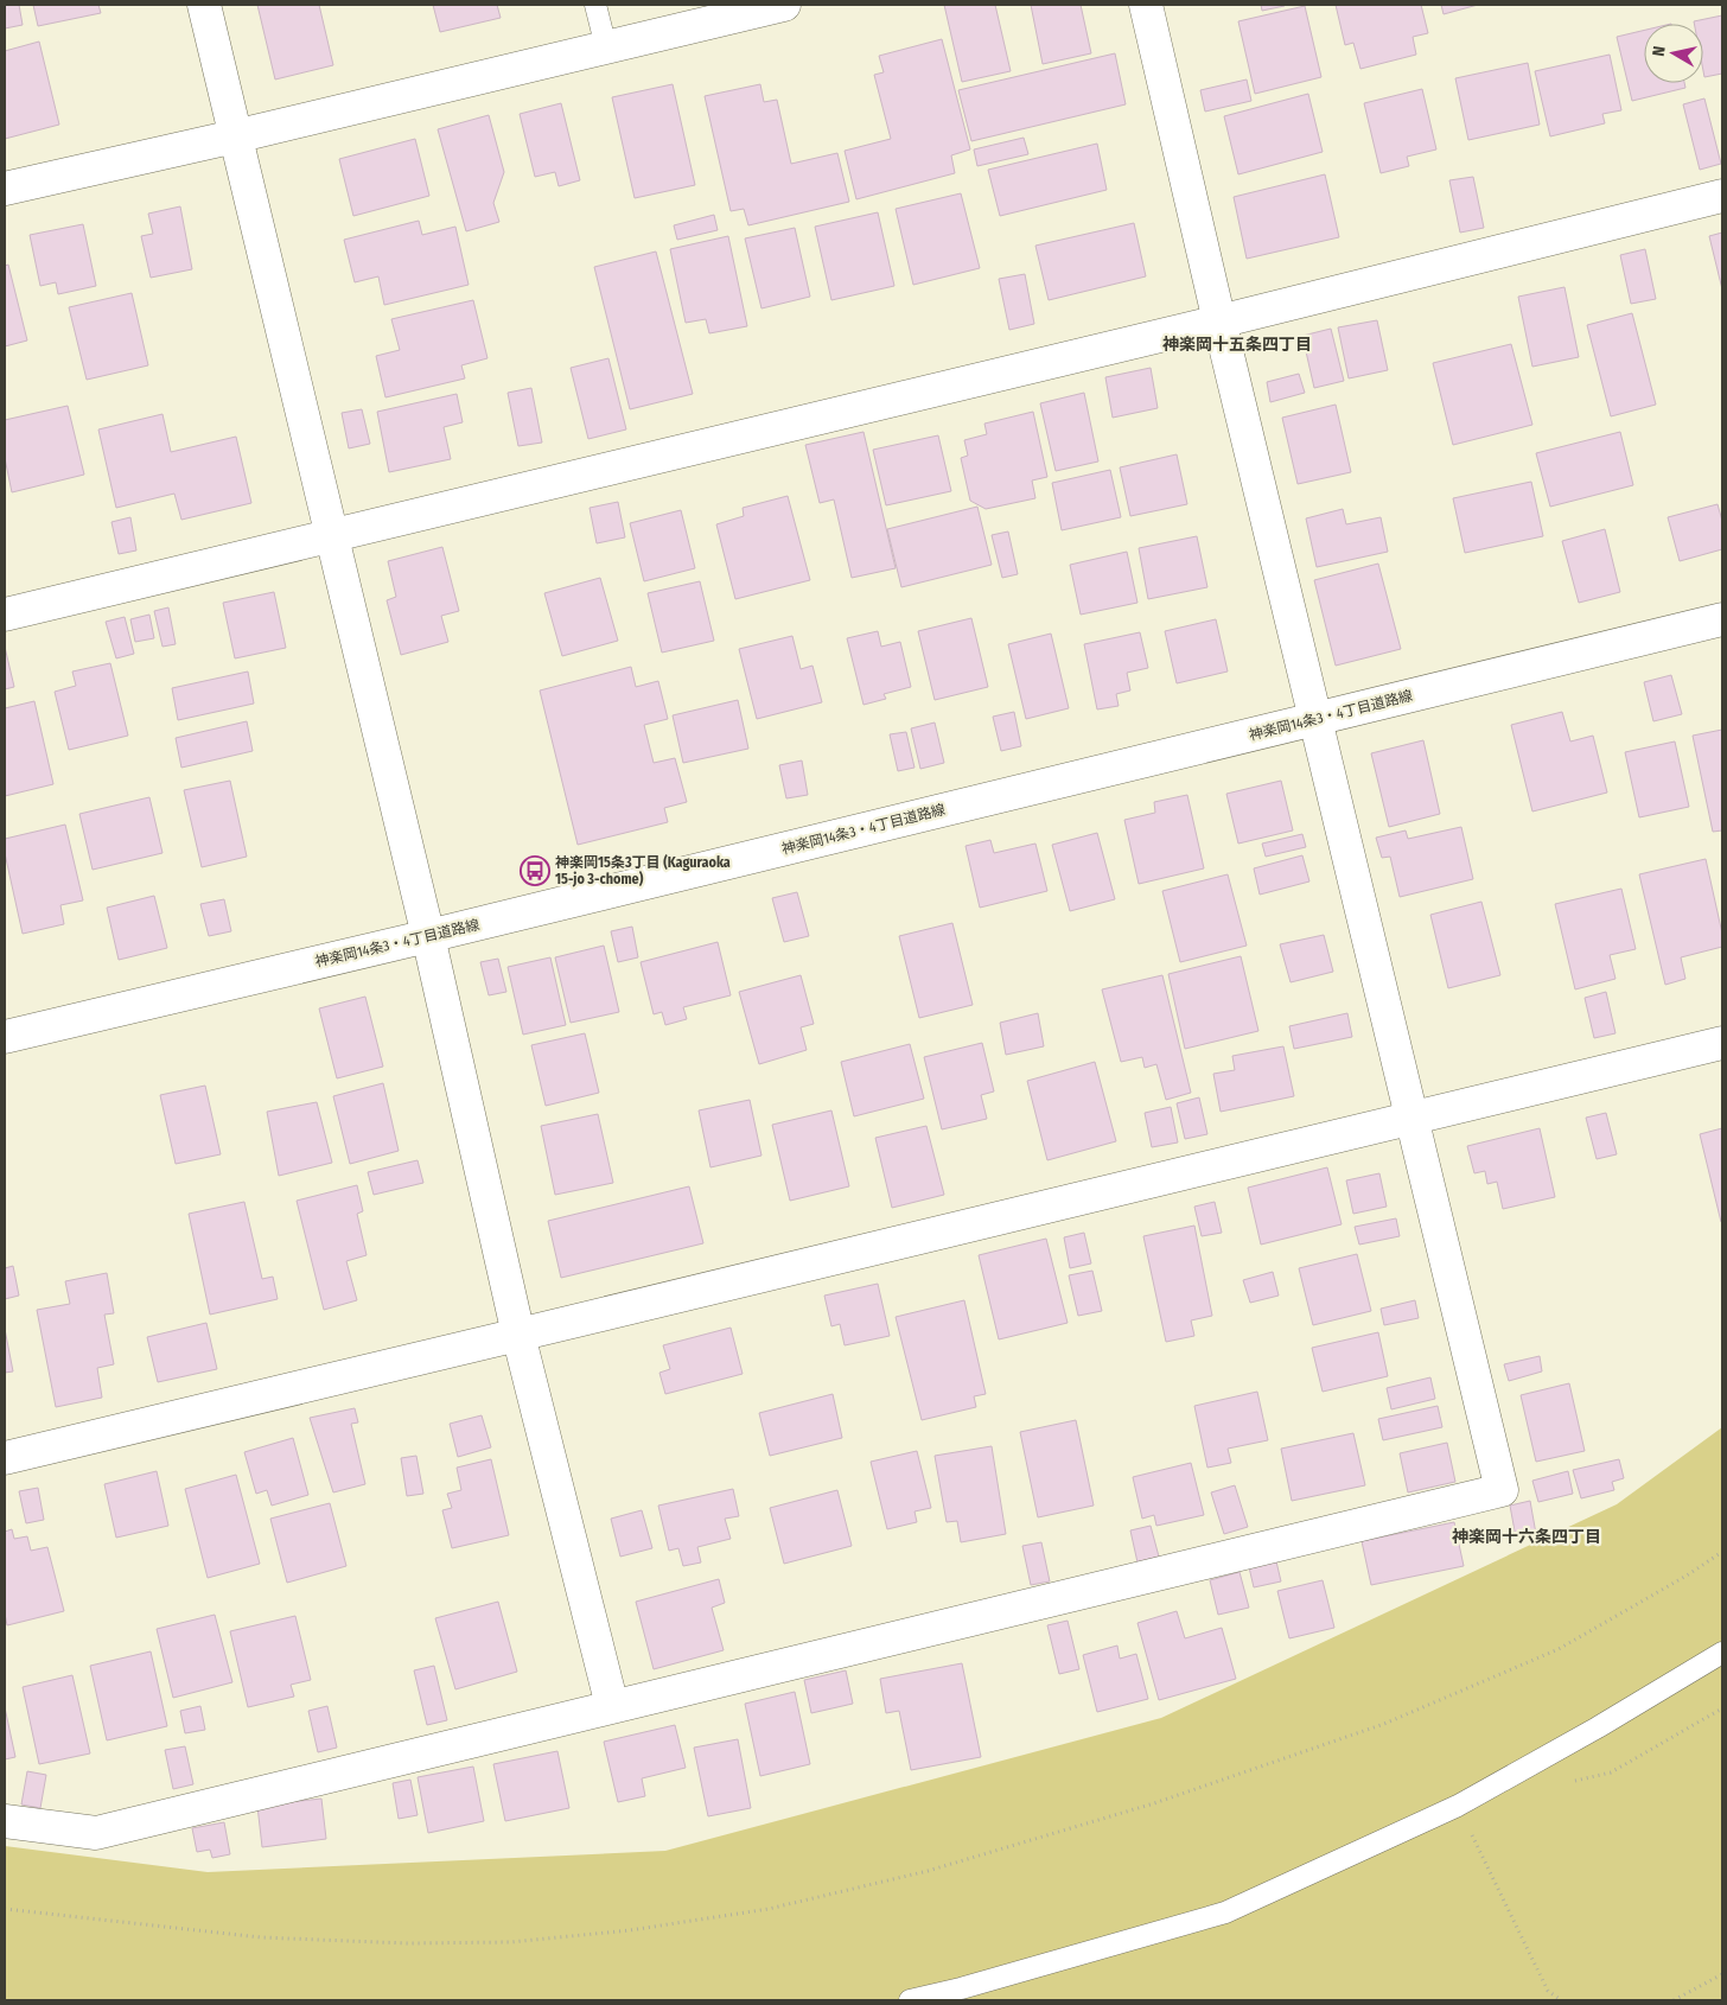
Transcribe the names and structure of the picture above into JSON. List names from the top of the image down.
{
  "streets": {
    "street": ["神楽岡14条3・4丁目道路線"]
  },
  "districts": ["神楽岡十五条四丁目", "神楽岡十六条四丁目"],
  "places": {
    "bus stop": ["神楽岡15条3丁目 (Kaguraoka 15-jo 3-chome)"]
  },
  "north": "left"
}
